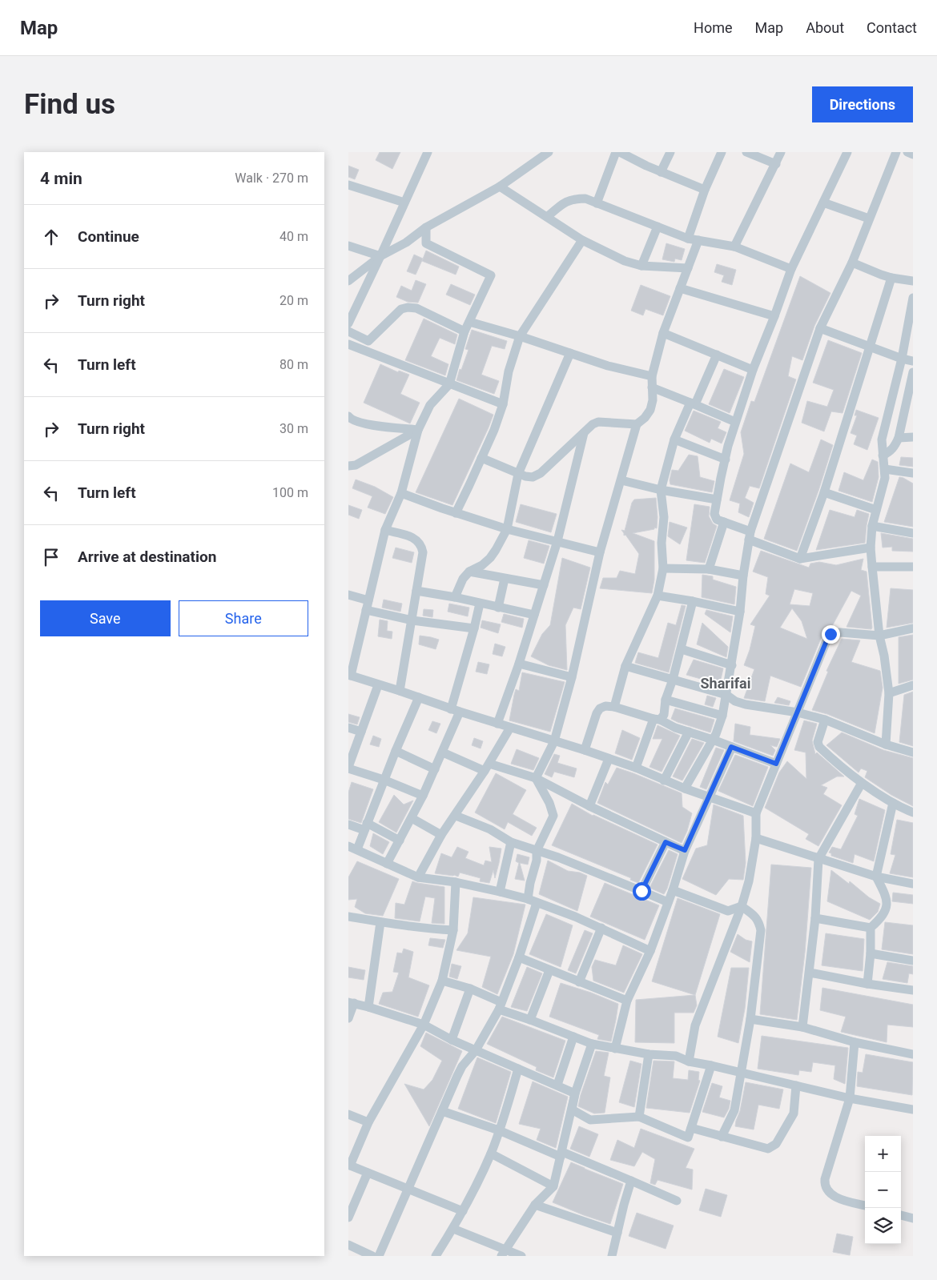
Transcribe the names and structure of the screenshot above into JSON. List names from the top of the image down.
{
  "districts": ["Sharifai"],
  "page": {
    "header": "Map",
    "nav": [
      "Home",
      "Map",
      "About",
      "Contact"
    ],
    "buttons": [
      "Directions",
      ["Save", "Share"]
    ],
    "title": "Find us",
    "heading": ["4 min", "Walk · 270 m"],
    "list": [
      ["Continue", "40 m"],
      ["Turn right", "20 m"],
      ["Turn left", "80 m"],
      ["Turn right", "30 m"],
      ["Turn left", "100 m"],
      "Arrive at destination"
    ],
    "map_buttons": ["+", "−"]
  }
}
